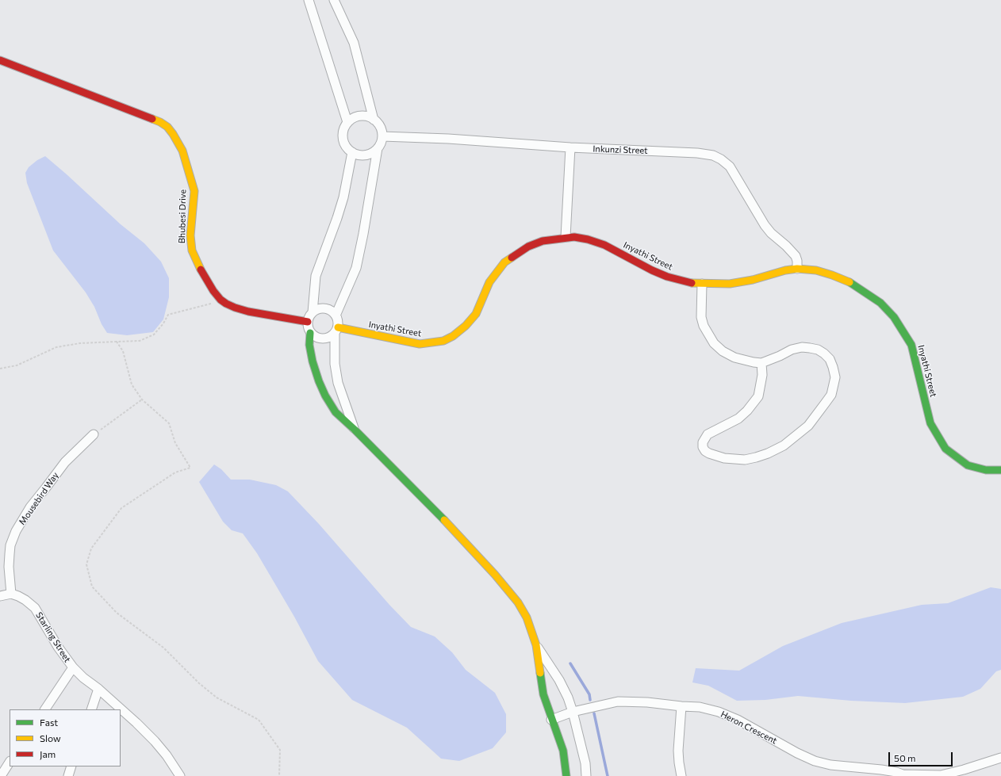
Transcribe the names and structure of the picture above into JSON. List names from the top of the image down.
{
  "streets": {
    "street": [
      "Inkunzi Street",
      "Bhubesi Drive",
      "Inyathi Street",
      "Mousebird Way",
      "Starling Street",
      "Heron Crescent"
    ]
  },
  "crossings": [
    ["Inkunzi Street", "Inyathi Street"],
    ["Bhubesi Drive", "Inyathi Street"],
    ["Mousebird Way", "Starling Street"]
  ],
  "legend": ["Fast", "Slow", "Jam"],
  "scale_bar": "50 m"
}
